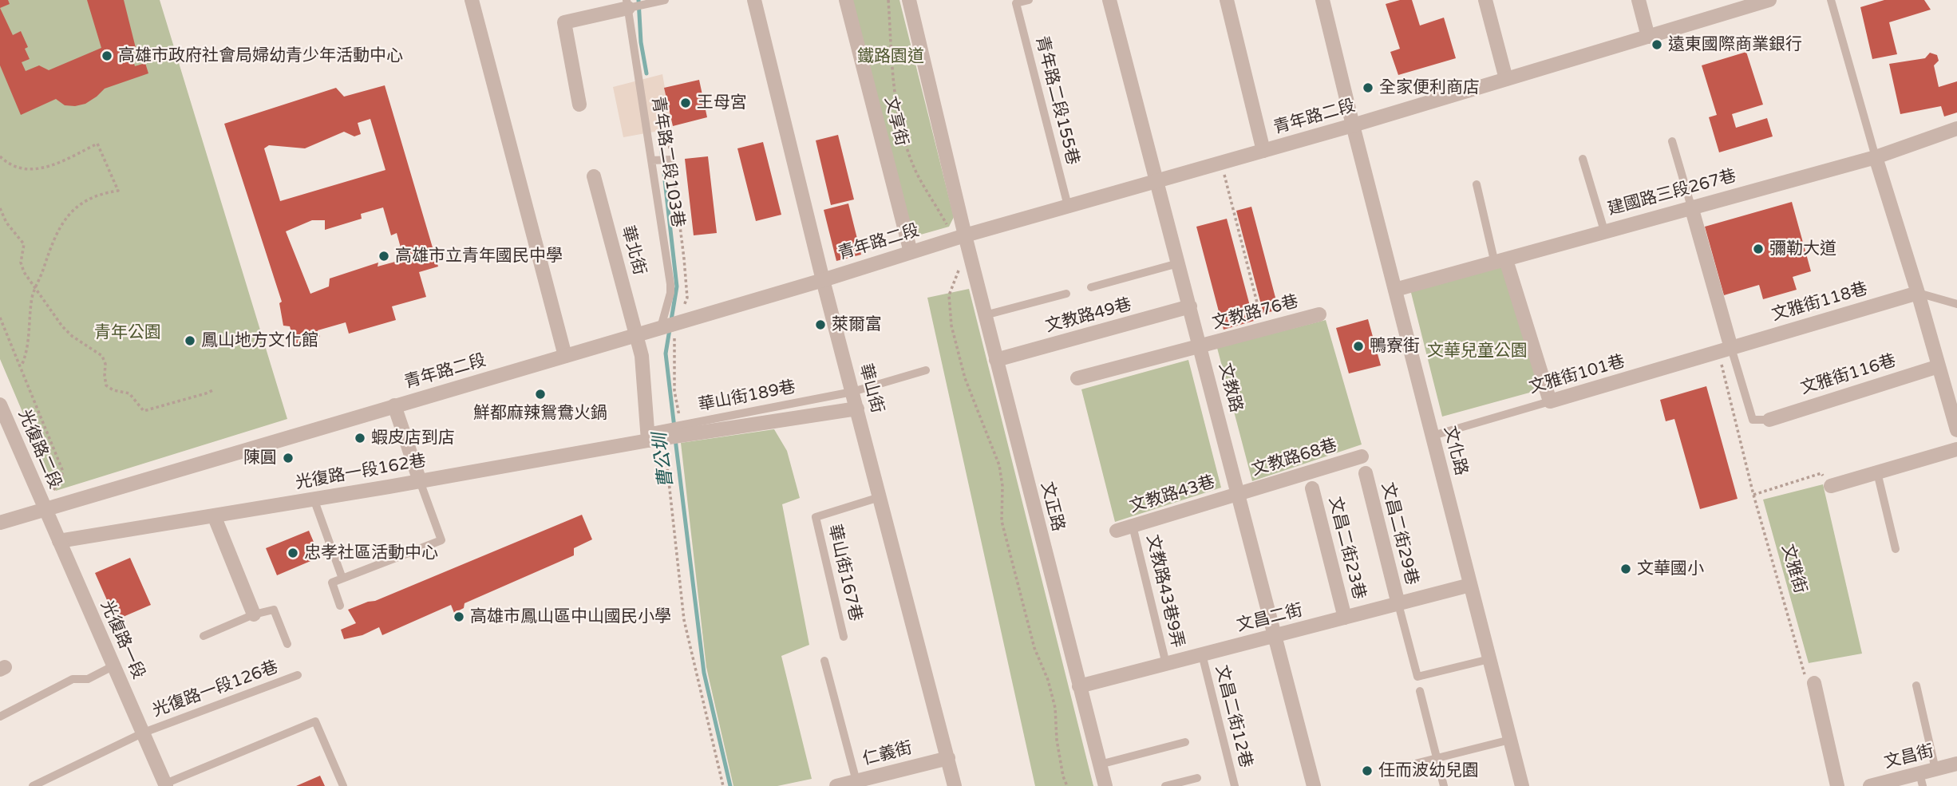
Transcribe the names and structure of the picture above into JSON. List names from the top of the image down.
{
  "streets": {
    "street": [
      "青年路二段",
      "文享街",
      "建國路三段267巷",
      "華北街",
      "文雅街118巷",
      "文教路76巷",
      "文教路49巷",
      "文雅街101巷",
      "文雅街116巷",
      "文教路",
      "華山街",
      "光復路二段",
      "文化路",
      "文教路68巷",
      "光復路一段162巷",
      "文教路43巷",
      "文正路",
      "文昌二街29巷",
      "文昌二街23巷",
      "文昌二街",
      "光復路一段",
      "仁義街",
      "文昌街"
    ],
    "lane": [
      "青年路二段155巷",
      "青年路二段103巷",
      "華山街189巷",
      "華山街167巷",
      "文教路43巷9弄",
      "光復路一段126巷",
      "文昌二街12巷"
    ],
    "path": ["文雅街"]
  },
  "crossings": [
    ["青年路二段155巷", "青年路二段"],
    ["青年路二段", "文享街"],
    ["青年路二段", "青年路二段103巷"],
    ["青年路二段", "華北街"],
    ["青年路二段", "文教路"],
    ["青年路二段", "華山街"],
    ["青年路二段", "光復路二段"],
    ["青年路二段", "文化路"],
    ["青年路二段", "文正路"],
    ["青年路二段", "光復路一段"],
    ["建國路三段267巷", "文化路"],
    ["華北街", "光復路一段162巷"],
    ["文雅街118巷", "文雅街101巷"],
    ["文雅街118巷", "文雅街"],
    ["文教路76巷", "文教路"],
    ["文教路49巷", "文教路"],
    ["文教路49巷", "文正路"],
    ["文雅街101巷", "文化路"],
    ["文雅街101巷", "文雅街"],
    ["文教路", "文教路68巷"],
    ["文教路", "文教路43巷"],
    ["文教路", "文昌二街"],
    ["華山街", "華山街189巷"],
    ["華山街", "光復路一段162巷"],
    ["華山街", "華山街167巷"],
    ["華山街", "仁義街"],
    ["華山街189巷", "光復路一段162巷"],
    ["光復路二段", "光復路一段"],
    ["文化路", "文昌二街"],
    ["文教路68巷", "文教路43巷"],
    ["光復路一段162巷", "光復路一段"],
    ["文教路43巷", "文教路43巷9弄"],
    ["文正路", "文昌二街"],
    ["文昌二街29巷", "文昌二街"],
    ["文昌二街23巷", "文昌二街"],
    ["文教路43巷9弄", "文昌二街"],
    ["文昌二街", "文昌二街12巷"],
    ["光復路一段", "光復路一段126巷"]
  ],
  "water": ["曹公圳"],
  "parks": ["鐵路園道", "青年公園", "文華兒童公園"],
  "places": [
    "遠東國際商業銀行",
    "高雄市政府社會局婦幼青少年活動中心",
    "全家便利商店",
    "王母宮",
    "彌勒大道",
    "高雄市立青年國民中學",
    "萊爾富",
    "鳳山地方文化館",
    "鴨寮街",
    "鮮都麻辣鴛鴦火鍋",
    "蝦皮店到店",
    "陳圓",
    "忠孝社區活動中心",
    "文華國小",
    "高雄市鳳山區中山國民小學",
    "任而波幼兒園"
  ]
}
